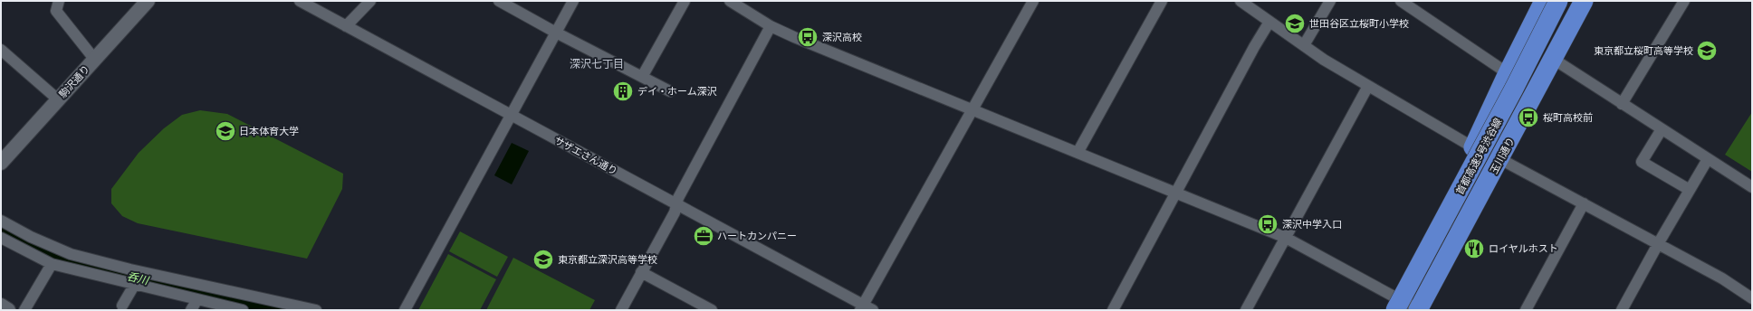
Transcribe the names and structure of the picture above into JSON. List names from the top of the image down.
{
  "streets": {
    "highway": ["玉川通り", "首都高速3号渋谷線"],
    "main road": ["駒沢通り"],
    "street": ["サザエさん通り"]
  },
  "districts": ["深沢七丁目"],
  "water": ["呑川"],
  "places": {
    "school or university": [
      "世田谷区立桜町小学校",
      "東京都立桜町高等学校",
      "日本体育大学",
      "東京都立深沢高等学校"
    ],
    "bus stop": ["深沢高校", "桜町高校前", "深沢中学入口"],
    "building": ["デイ・ホーム深沢"],
    "office": ["ハートカンパニー"],
    "restaurant": ["ロイヤルホスト"]
  }
}
